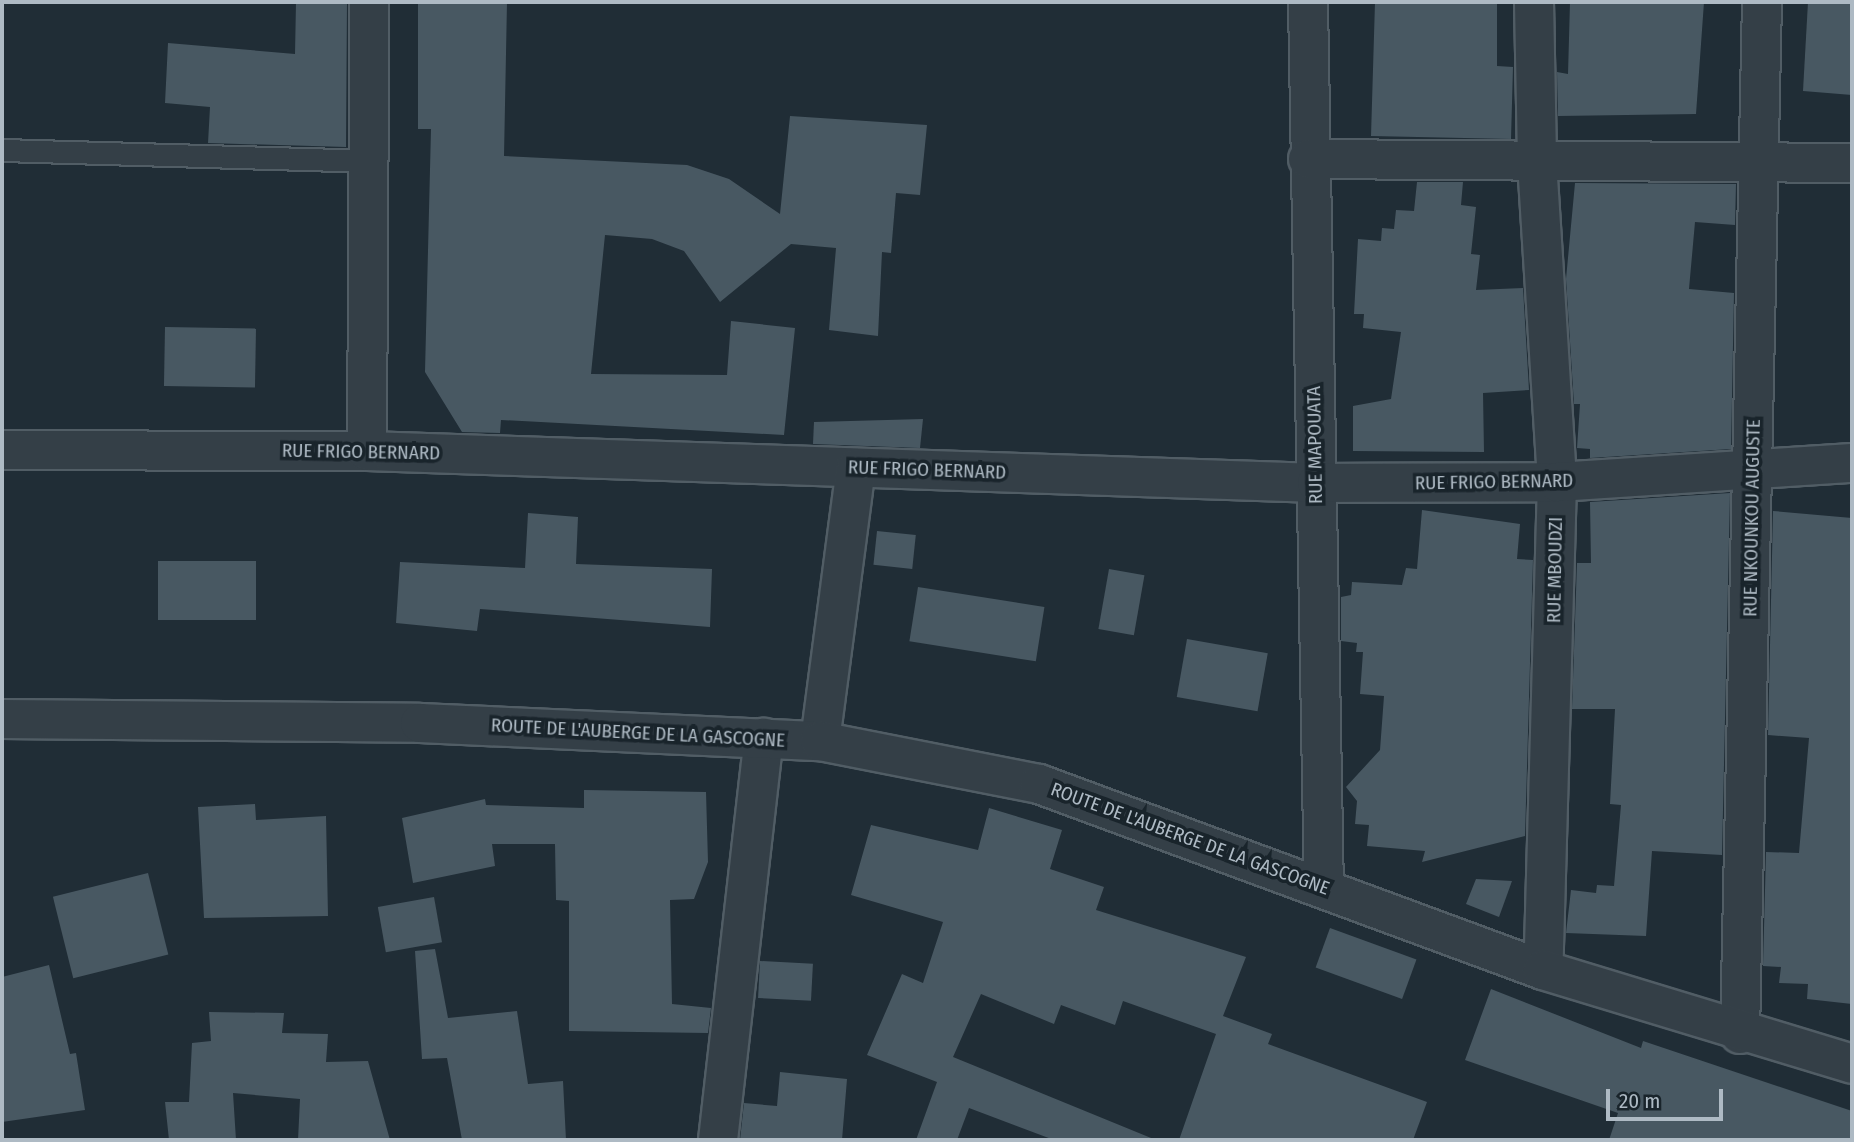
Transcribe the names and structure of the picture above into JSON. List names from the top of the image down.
{
  "streets": {
    "street": [
      "RUE MAPOUATA",
      "RUE FRIGO BERNARD",
      "RUE NKOUNKOU AUGUSTE",
      "RUE MBOUDZI",
      "ROUTE DE L'AUBERGE DE LA GASCOGNE"
    ]
  },
  "crossings": [
    ["RUE MAPOUATA", "RUE FRIGO BERNARD"],
    ["RUE MAPOUATA", "ROUTE DE L'AUBERGE DE LA GASCOGNE"],
    ["RUE FRIGO BERNARD", "RUE NKOUNKOU AUGUSTE"],
    ["RUE FRIGO BERNARD", "RUE MBOUDZI"],
    ["RUE NKOUNKOU AUGUSTE", "ROUTE DE L'AUBERGE DE LA GASCOGNE"],
    ["RUE MBOUDZI", "ROUTE DE L'AUBERGE DE LA GASCOGNE"]
  ],
  "scale_bar": "20 m"
}
